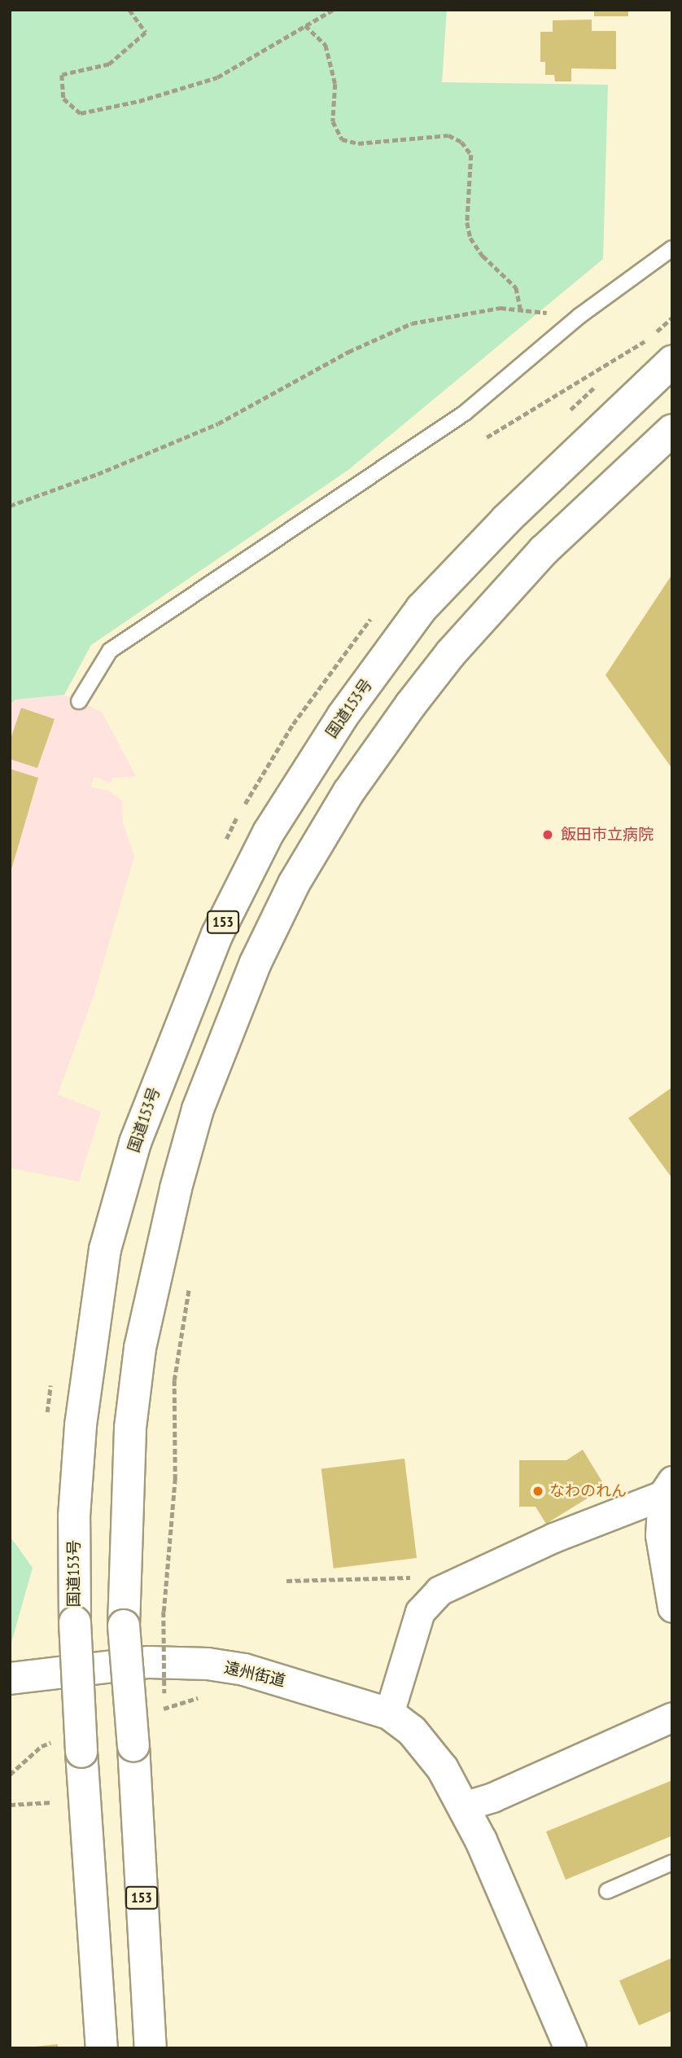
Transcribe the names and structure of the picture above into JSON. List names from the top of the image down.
{
  "streets": {
    "main road": ["国道153号", "153", "遠州街道"]
  },
  "places": ["飯田市立病院", "なわのれん"]
}
